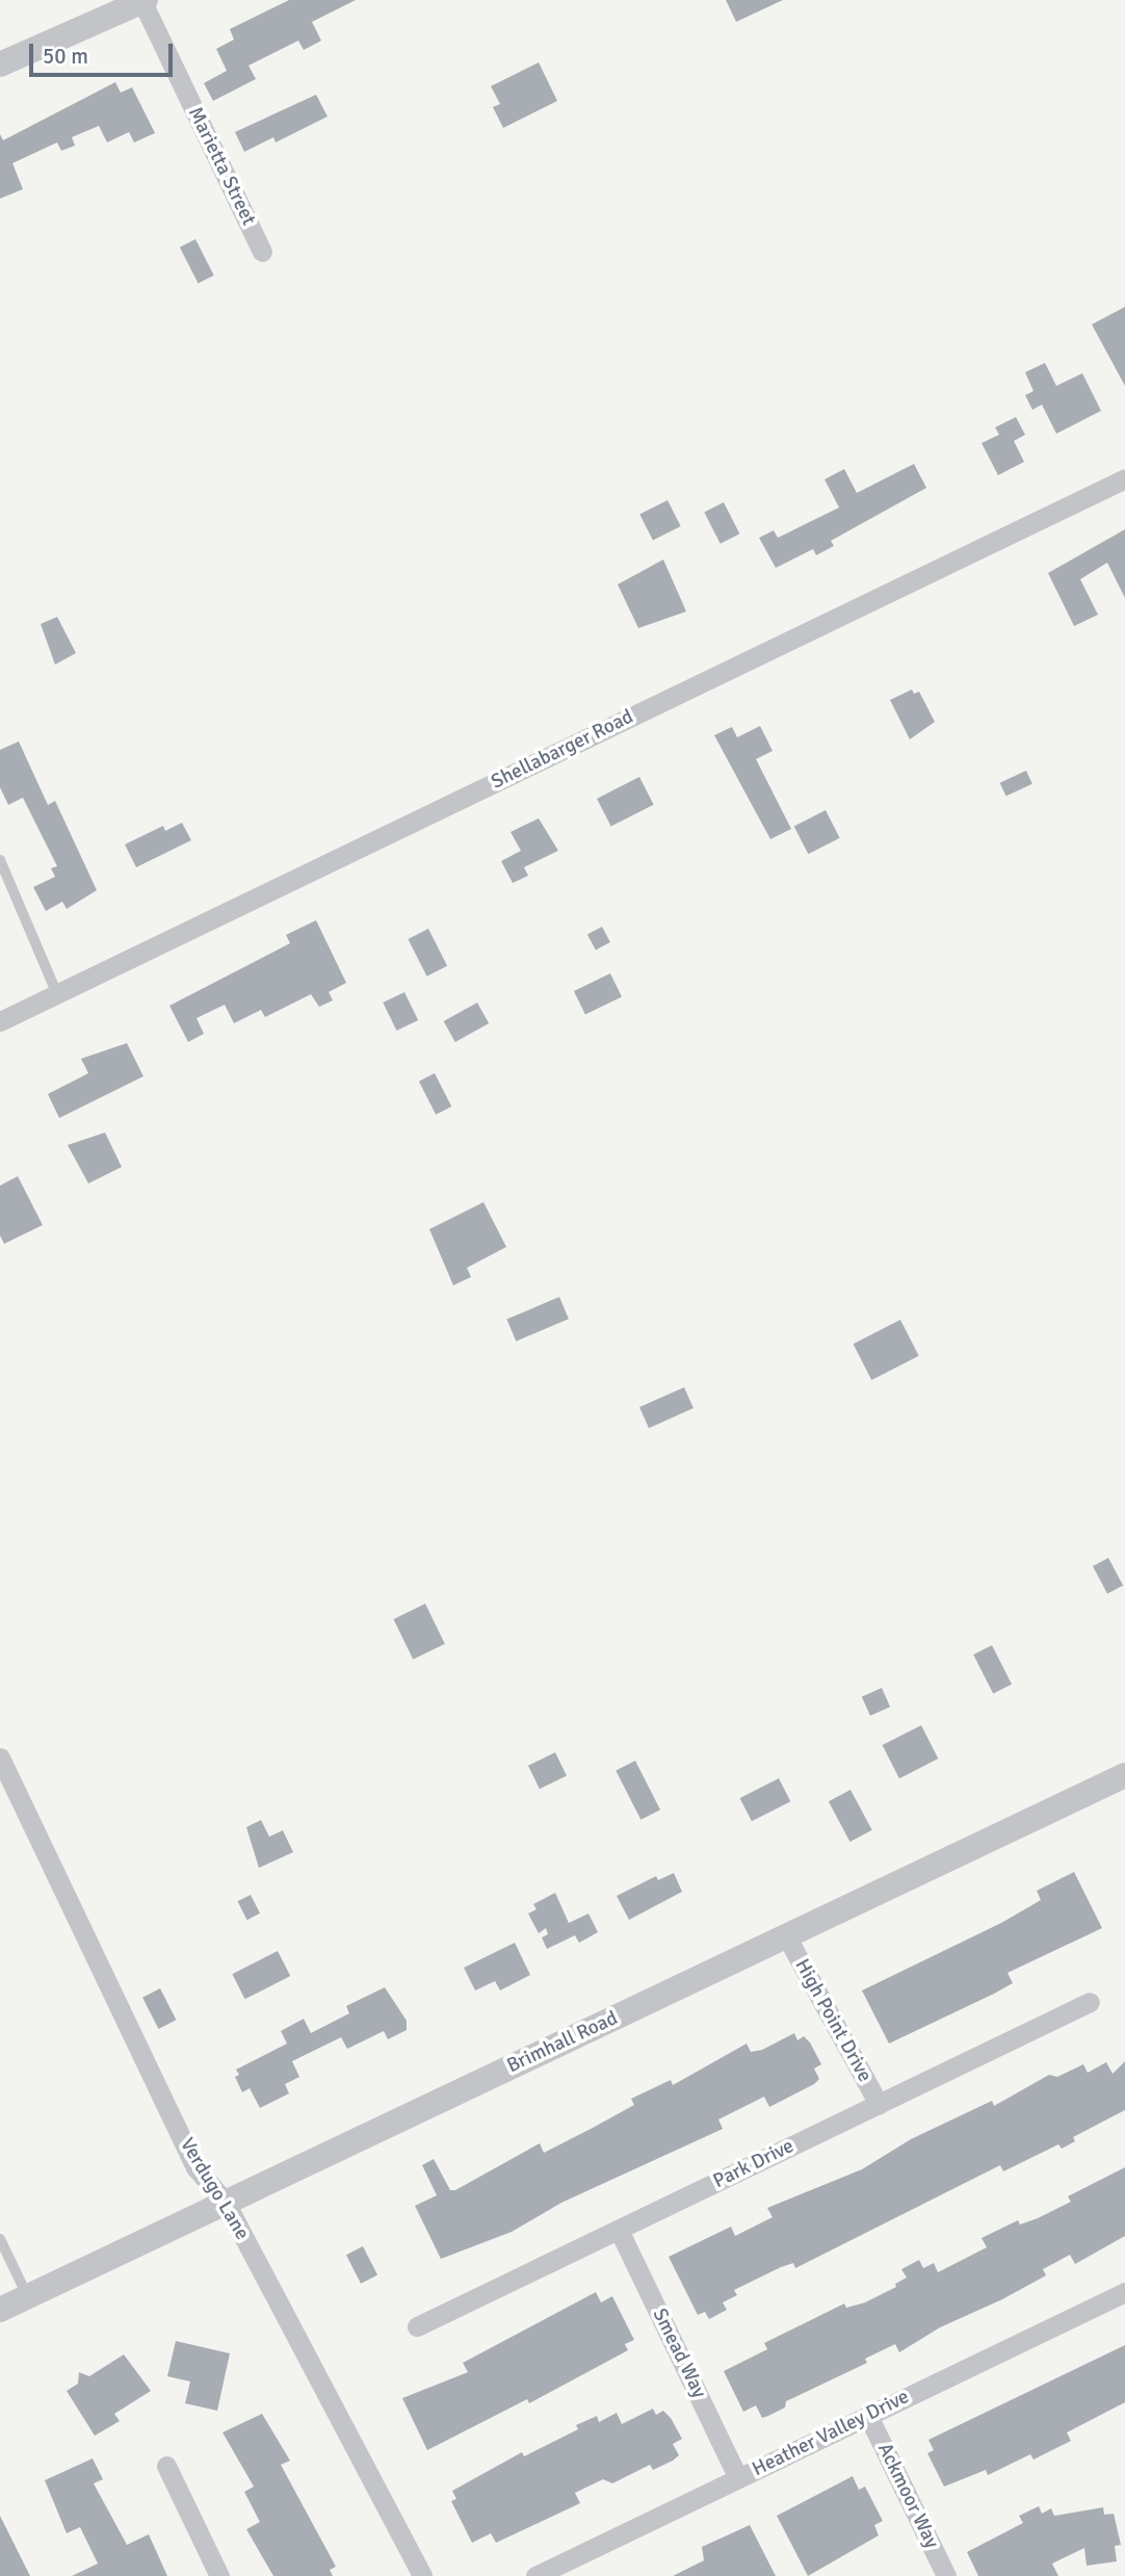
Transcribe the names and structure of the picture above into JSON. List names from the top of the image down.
{
  "streets": {
    "street": [
      "Marietta Street",
      "Shellabarger Road",
      "High Point Drive",
      "Brimhall Road",
      "Park Drive",
      "Verdugo Lane",
      "Smead Way",
      "Heather Valley Drive",
      "Ackmoor Way"
    ]
  },
  "crossings": [
    ["High Point Drive", "Brimhall Road"],
    ["High Point Drive", "Park Drive"],
    ["Brimhall Road", "Verdugo Lane"],
    ["Park Drive", "Smead Way"],
    ["Smead Way", "Heather Valley Drive"],
    ["Heather Valley Drive", "Ackmoor Way"]
  ],
  "scale_bar": "50 m"
}
